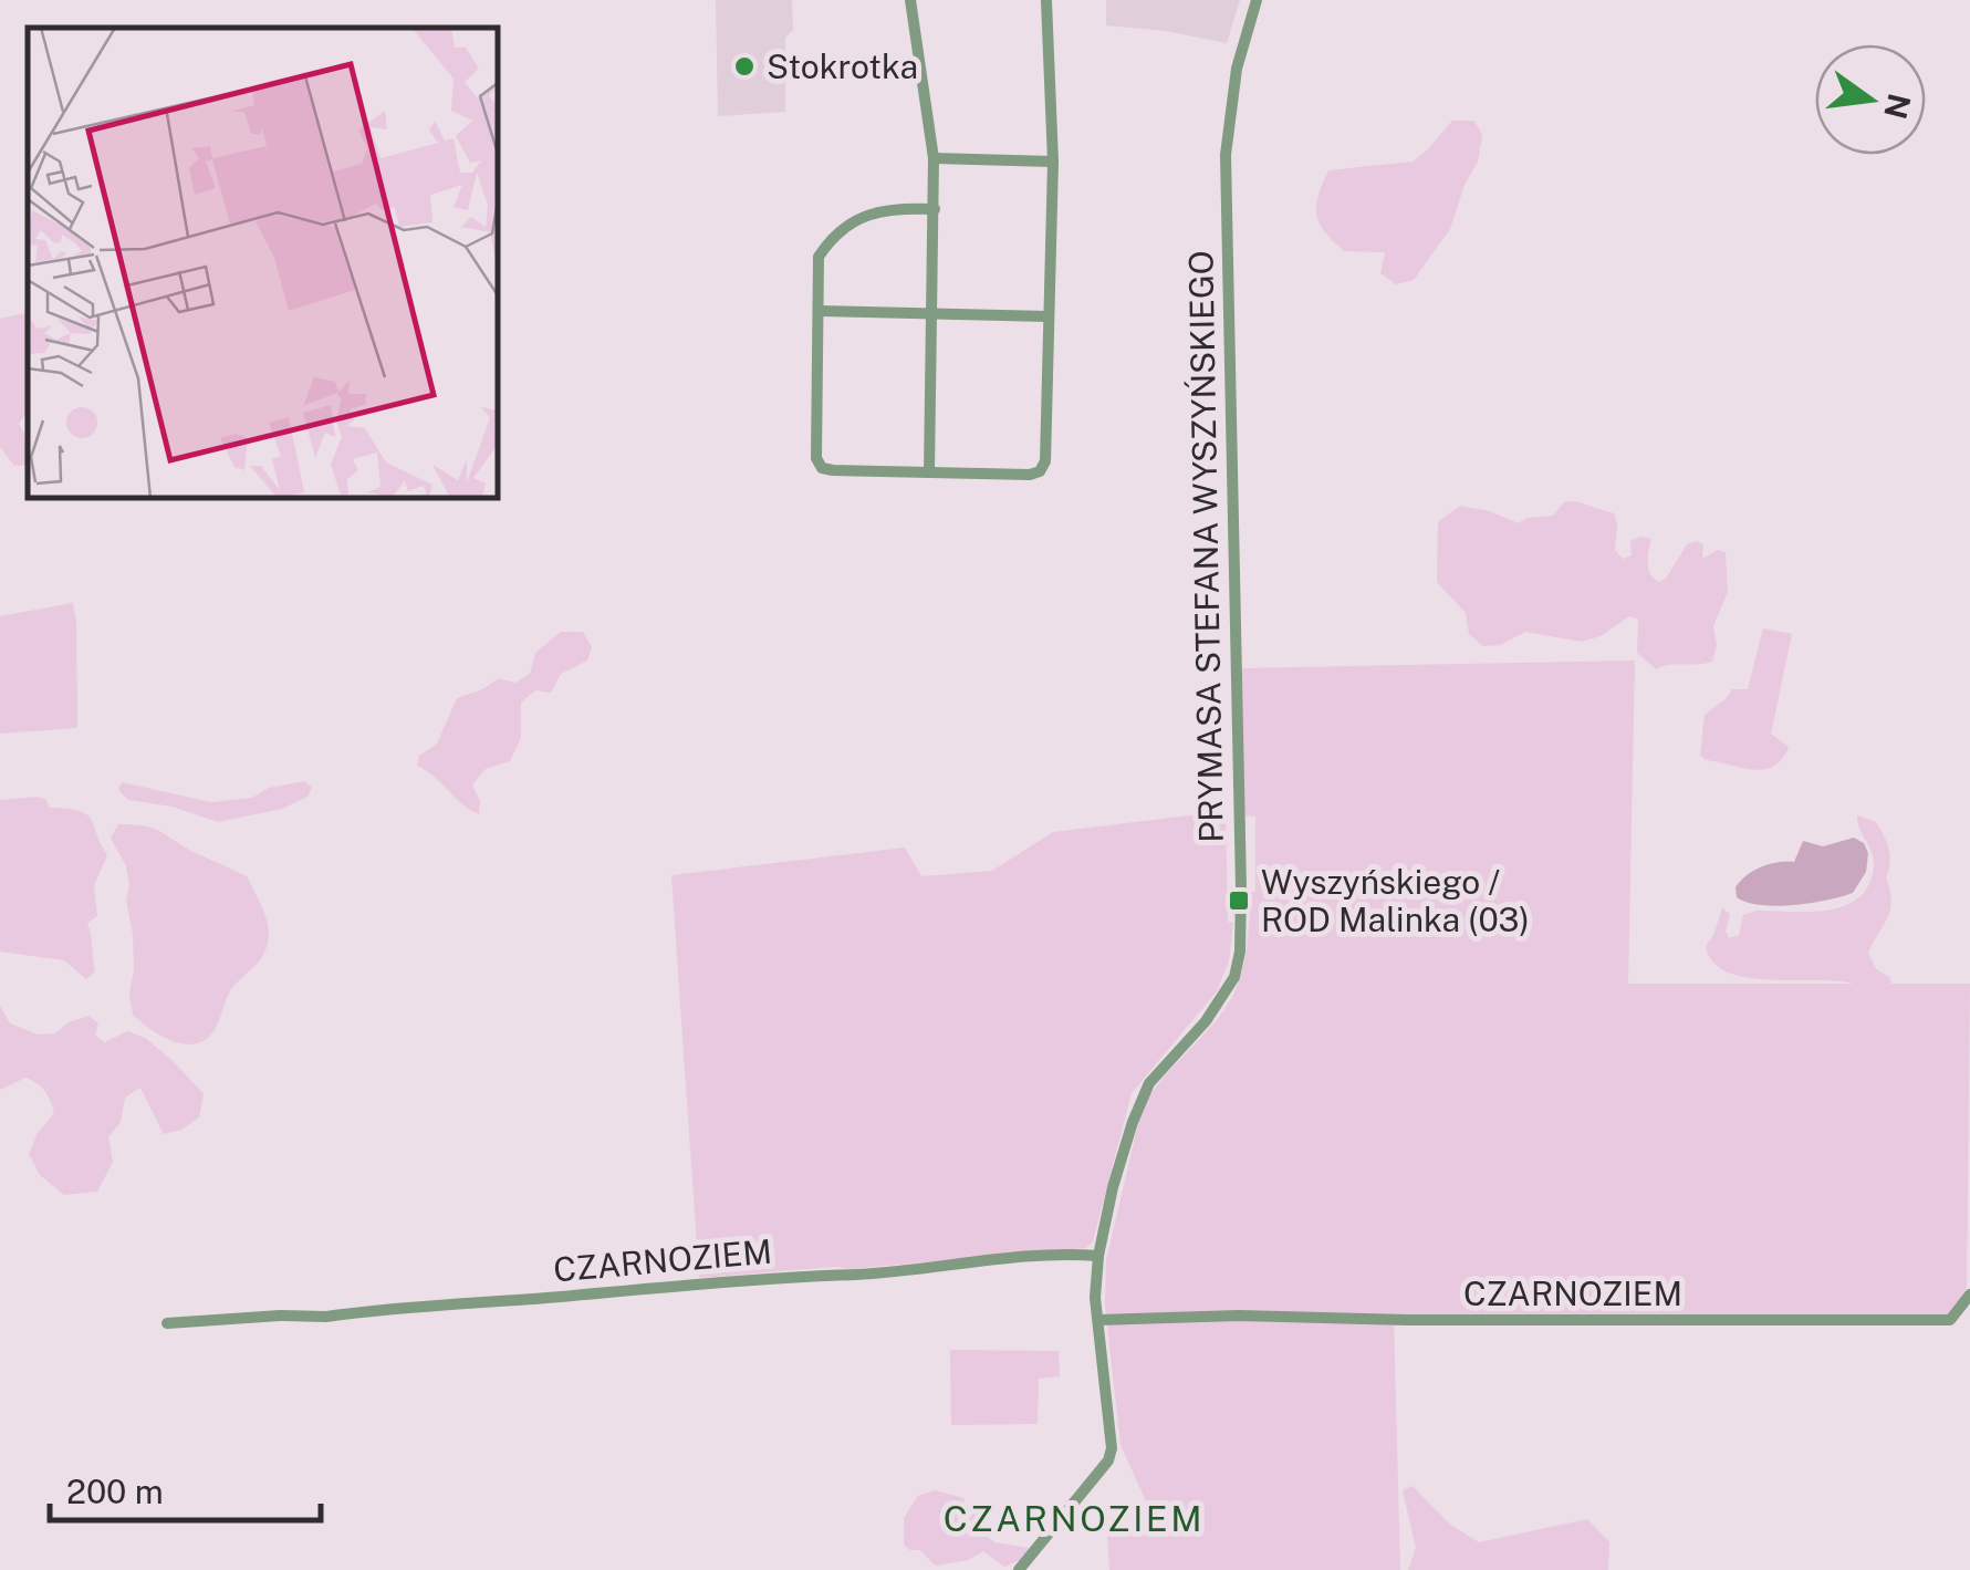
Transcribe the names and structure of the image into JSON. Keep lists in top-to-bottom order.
{
  "streets": {
    "street": ["PRYMASA STEFANA WYSZYŃSKIEGO", "CZARNOZIEM"]
  },
  "crossings": [
    ["PRYMASA STEFANA WYSZYŃSKIEGO", "CZARNOZIEM"]
  ],
  "districts": ["CZARNOZIEM"],
  "places": {
    "other": ["Stokrotka"],
    "transit": ["Wyszyńskiego / ROD Malinka (03)"]
  },
  "scale_bar": "200 m",
  "north": "right"
}
